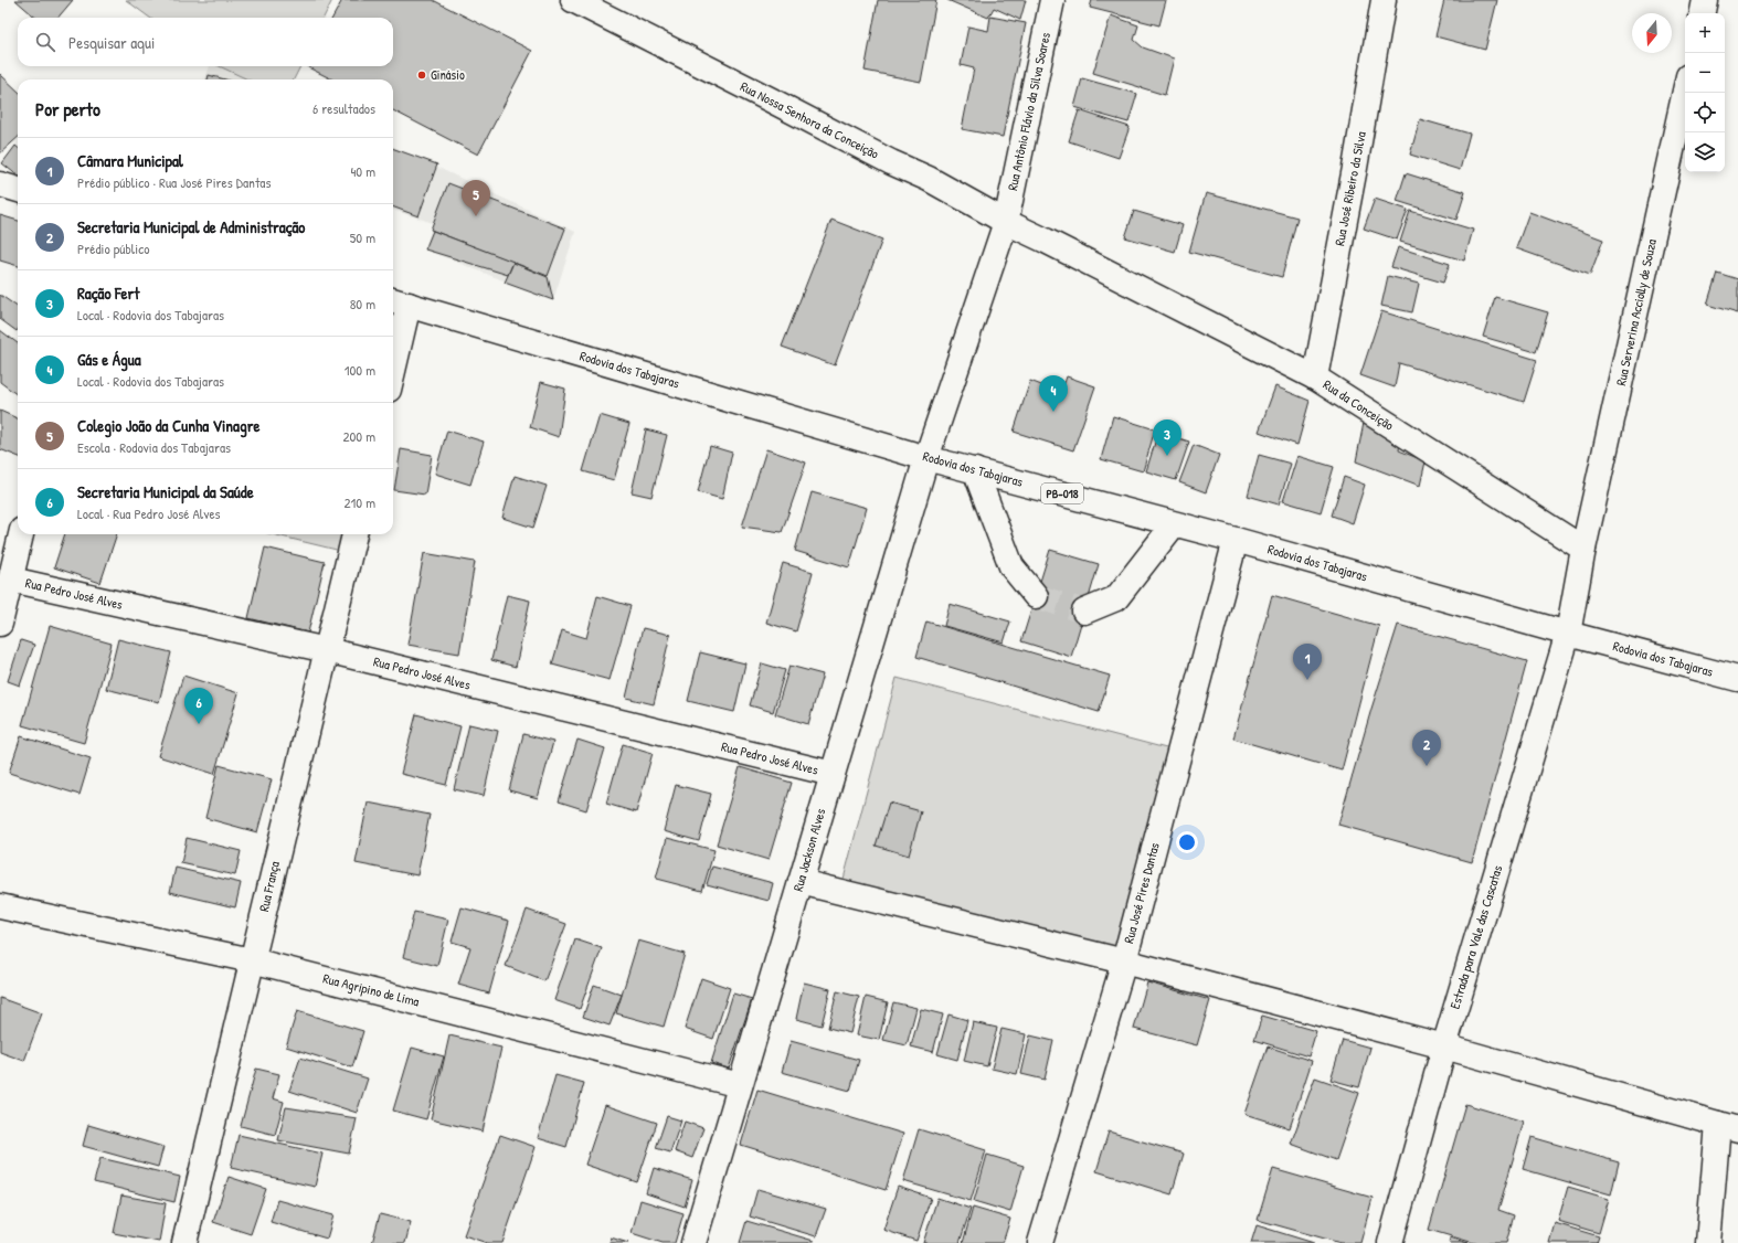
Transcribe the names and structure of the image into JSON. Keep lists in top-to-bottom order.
{
  "streets": {
    "street": [
      "Rua Antônio Flávio da Silva Soares",
      "Rua Nossa Senhora da Conceição",
      "Rua José Ribeiro da Silva",
      "Rua Serverina Acciolly de Souza",
      "Rodovia dos Tabajaras",
      "Rua da Conceição",
      "PB-018",
      "Rua Pedro José Alves",
      "Rua Jackson Alves",
      "Rua França",
      "Rua José Pires Dantas",
      "Estrada para Vale das Cascatas",
      "Rua Agripino de Lima"
    ]
  },
  "crossings": [
    ["Rua Antônio Flávio da Silva Soares", "Rua Nossa Senhora da Conceição"],
    ["Rua Antônio Flávio da Silva Soares", "Rodovia dos Tabajaras"],
    ["Rua Antônio Flávio da Silva Soares", "Rua Jackson Alves"],
    ["Rua Nossa Senhora da Conceição", "Rua da Conceição"],
    ["Rua José Ribeiro da Silva", "Rua da Conceição"],
    ["Rua Serverina Acciolly de Souza", "Rua da Conceição"],
    ["Rodovia dos Tabajaras", "Rua Jackson Alves"],
    ["Rodovia dos Tabajaras", "Rua José Pires Dantas"],
    ["Rodovia dos Tabajaras", "Estrada para Vale das Cascatas"],
    ["Rua Pedro José Alves", "Rua Jackson Alves"],
    ["Rua Pedro José Alves", "Rua França"],
    ["Rua Jackson Alves", "Rua Agripino de Lima"],
    ["Rua França", "Rua Agripino de Lima"]
  ],
  "places": ["Ginásio"],
  "north": "bottom",
  "page": {
    "map_buttons": ["+", "−"],
    "search": "Pesquisar aqui",
    "heading": ["Por perto", "6 resultados"],
    "list": [
      {
        "mark": "1",
        "name": "Câmara Municipal",
        "note": "Prédio público · Rua José Pires Dantas",
        "value": "40 m"
      },
      {
        "mark": "2",
        "name": "Secretaria Municipal de Administração",
        "note": "Prédio público",
        "value": "50 m"
      },
      {
        "mark": "3",
        "name": "Ração Fert",
        "note": "Local · Rodovia dos Tabajaras",
        "value": "80 m"
      },
      {
        "mark": "4",
        "name": "Gás e Água",
        "note": "Local · Rodovia dos Tabajaras",
        "value": "100 m"
      },
      {
        "mark": "5",
        "name": "Colegio João da Cunha Vinagre",
        "note": "Escola · Rodovia dos Tabajaras",
        "value": "200 m"
      },
      {
        "mark": "6",
        "name": "Secretaria Municipal da Saúde",
        "note": "Local · Rua Pedro José Alves",
        "value": "210 m"
      }
    ],
    "pins": [
      "5",
      "4",
      "3",
      "1",
      "6",
      "2"
    ]
  }
}
